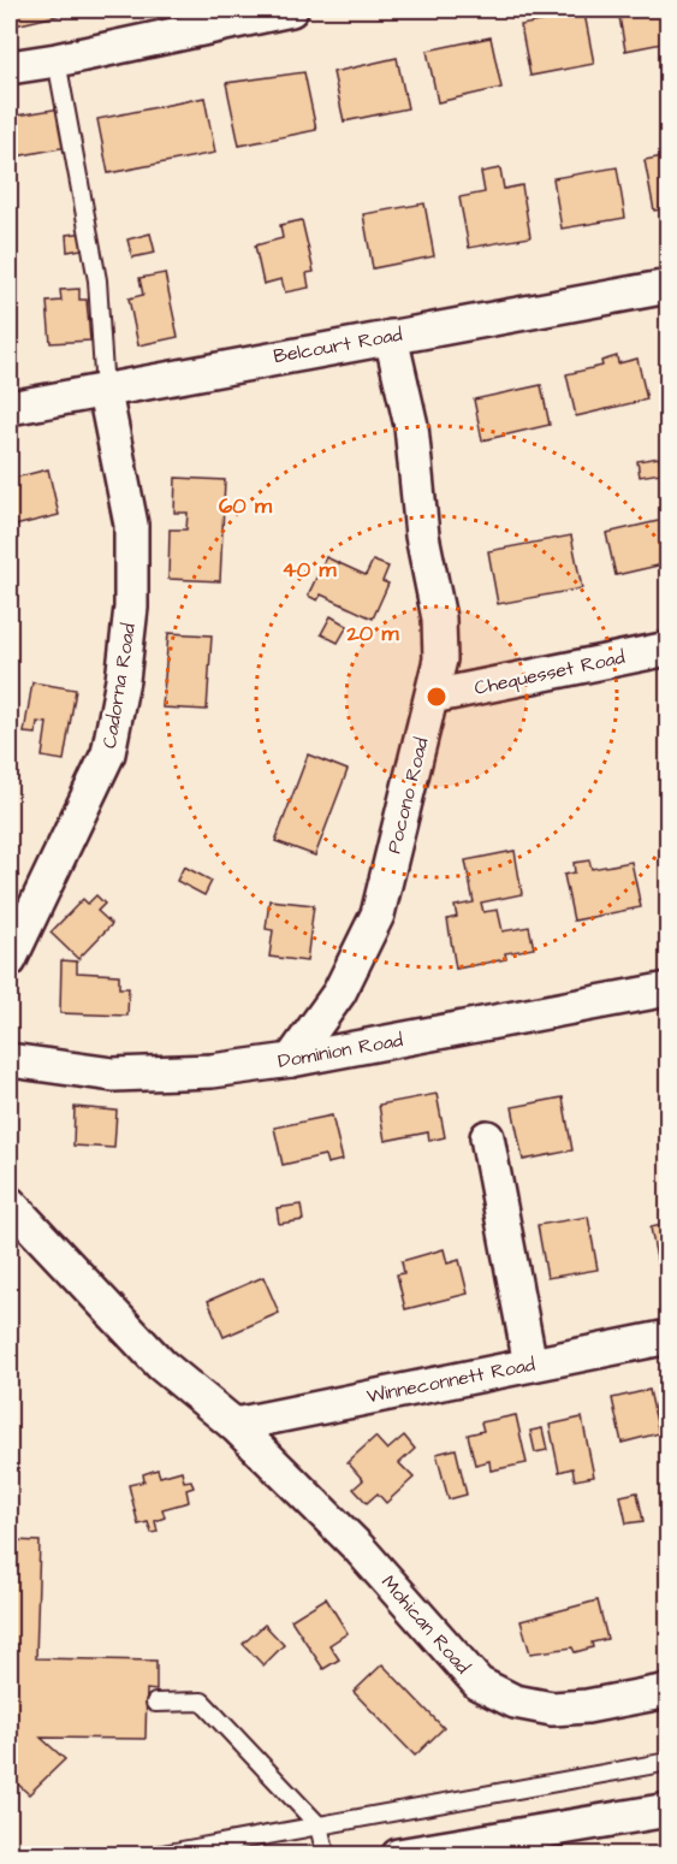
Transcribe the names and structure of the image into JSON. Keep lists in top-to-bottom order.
{
  "streets": {
    "street": [
      "Belcourt Road",
      "Chequesset Road",
      "Cadorna Road",
      "Pocono Road",
      "Dominion Road",
      "Winneconnett Road",
      "Mohican Road"
    ]
  },
  "crossings": [
    ["Belcourt Road", "Cadorna Road"],
    ["Belcourt Road", "Pocono Road"],
    ["Chequesset Road", "Pocono Road"],
    ["Pocono Road", "Dominion Road"],
    ["Winneconnett Road", "Mohican Road"]
  ],
  "rings": ["60 m", "40 m", "20 m"]
}
